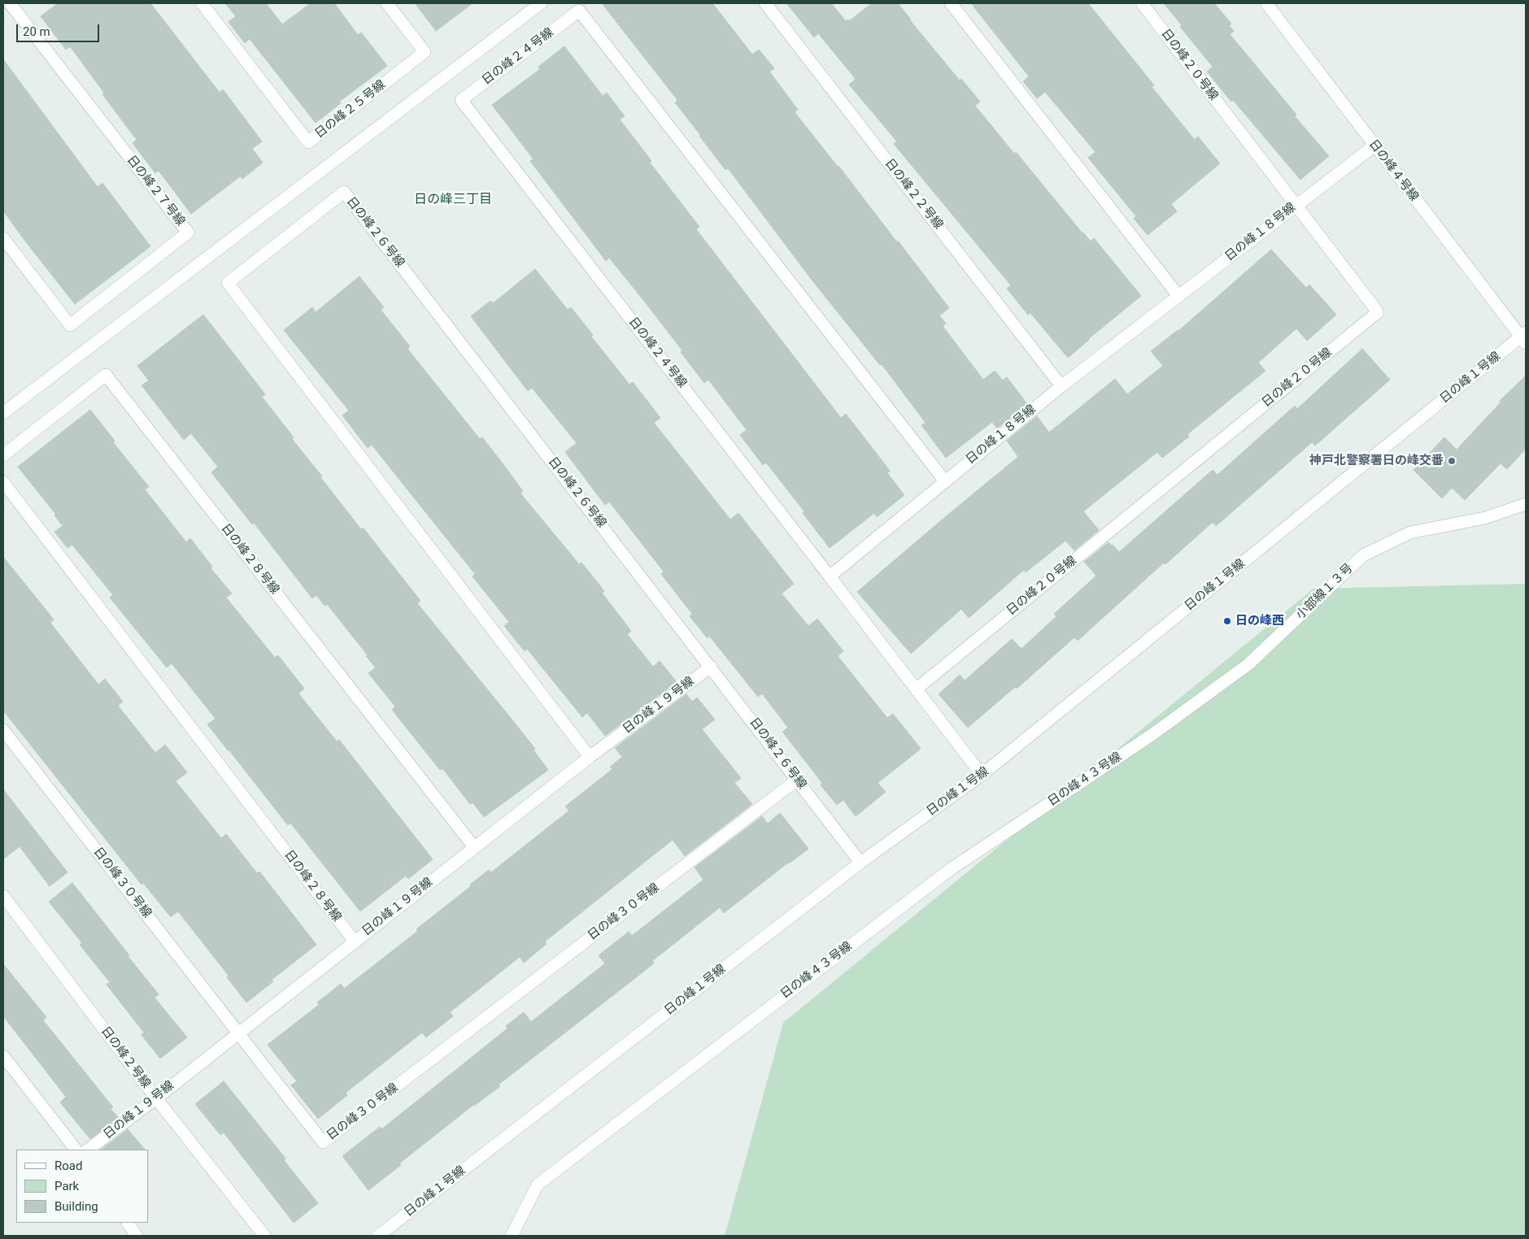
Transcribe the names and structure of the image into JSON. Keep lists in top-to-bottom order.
{
  "streets": {
    "street": [
      "日の峰２４号線",
      "日の峰２０号線",
      "日の峰２５号線",
      "日の峰４号線",
      "日の峰２７号線",
      "日の峰２２号線",
      "日の峰２６号線",
      "日の峰１８号線",
      "日の峰１号線",
      "日の峰２８号線",
      "小部線１３号",
      "日の峰１９号線",
      "日の峰４３号線",
      "日の峰３０号線",
      "日の峰２号線"
    ]
  },
  "crossings": [
    ["日の峰２４号線", "日の峰１８号線"],
    ["日の峰２０号線", "日の峰１８号線"],
    ["日の峰４号線", "日の峰１８号線"],
    ["日の峰４号線", "日の峰１号線"],
    ["日の峰２２号線", "日の峰１８号線"],
    ["日の峰２６号線", "日の峰１号線"],
    ["日の峰２６号線", "日の峰１９号線"],
    ["日の峰２６号線", "日の峰３０号線"],
    ["日の峰２８号線", "日の峰１９号線"],
    ["小部線１３号", "日の峰４３号線"],
    ["日の峰１９号線", "日の峰３０号線"],
    ["日の峰１９号線", "日の峰２号線"]
  ],
  "districts": ["日の峰三丁目"],
  "places": ["神戸北警察署日の峰交番", "日の峰西"],
  "legend": ["Road", "Park", "Building"],
  "scale_bar": "20 m"
}
